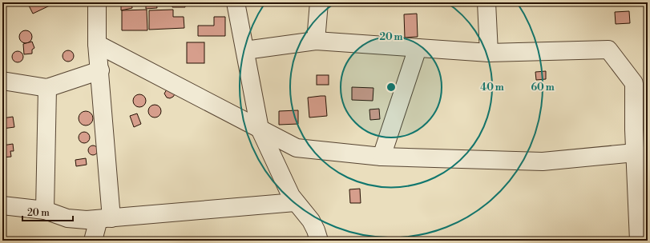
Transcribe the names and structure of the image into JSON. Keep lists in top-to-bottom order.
{
  "scale_bar": "20 m",
  "rings": ["20 m", "40 m", "60 m"]
}
